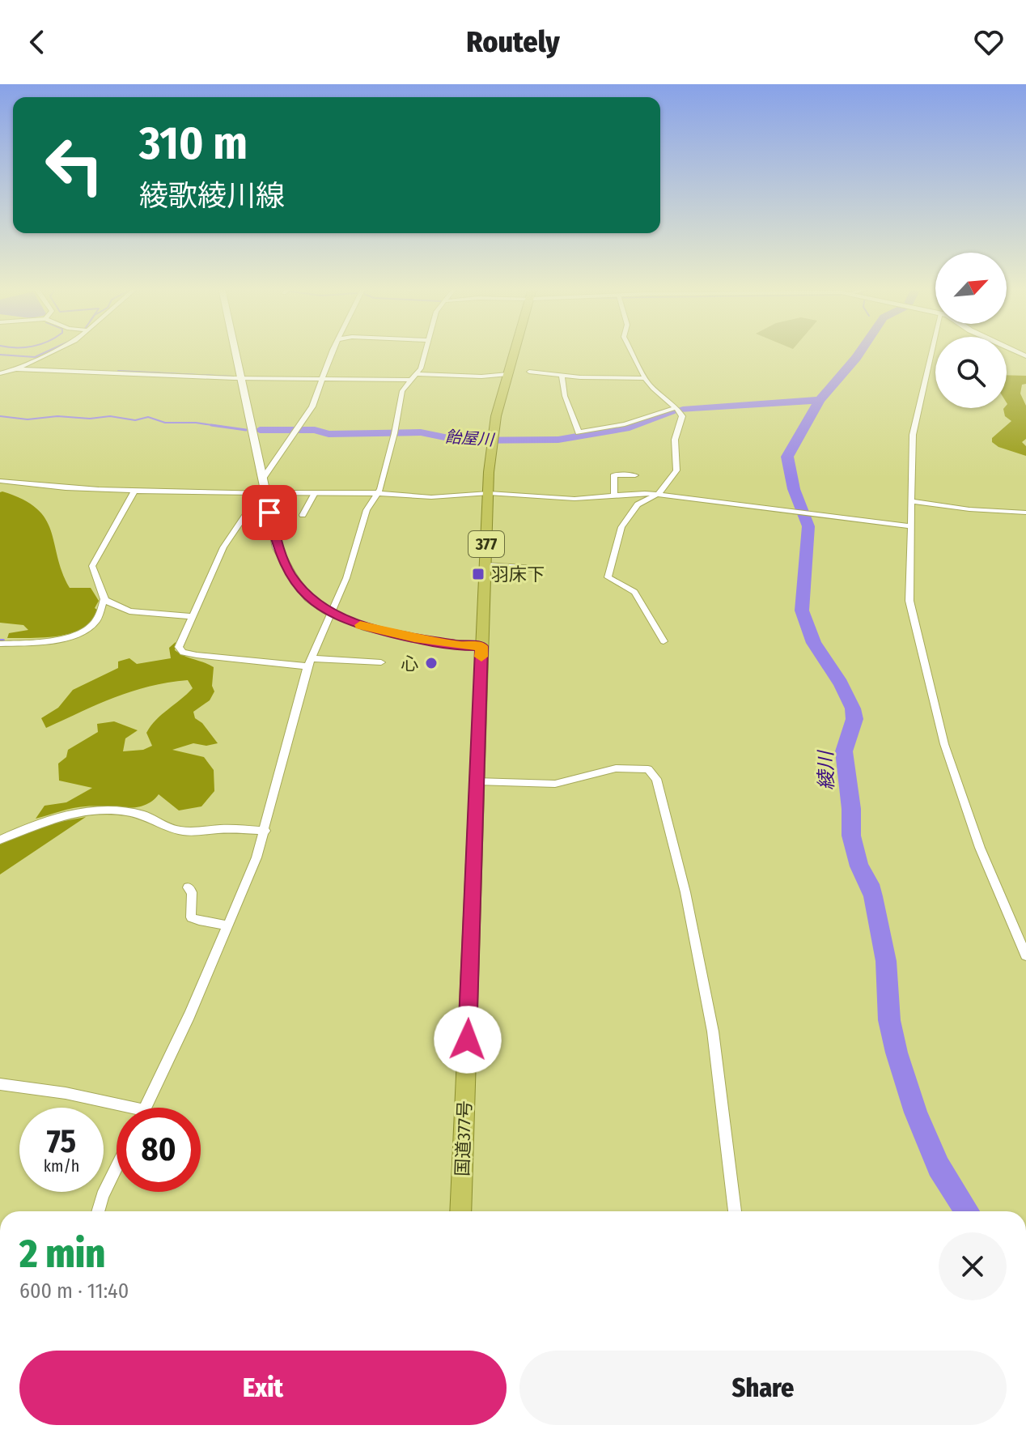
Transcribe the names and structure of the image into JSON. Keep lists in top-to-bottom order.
{
  "streets": {
    "highway": ["377", "国道377号"]
  },
  "water": ["飴屋川", "綾川"],
  "places": {
    "transit": ["羽床下"],
    "other": ["心"]
  },
  "north": "top right",
  "page": {
    "header": "Routely",
    "turn": ["310 m", "綾歌綾川線"],
    "speed": "75 km/h",
    "limit": "80",
    "heading": ["2 min", "600 m · 11:40"],
    "buttons": ["Exit", "Share"]
  }
}
